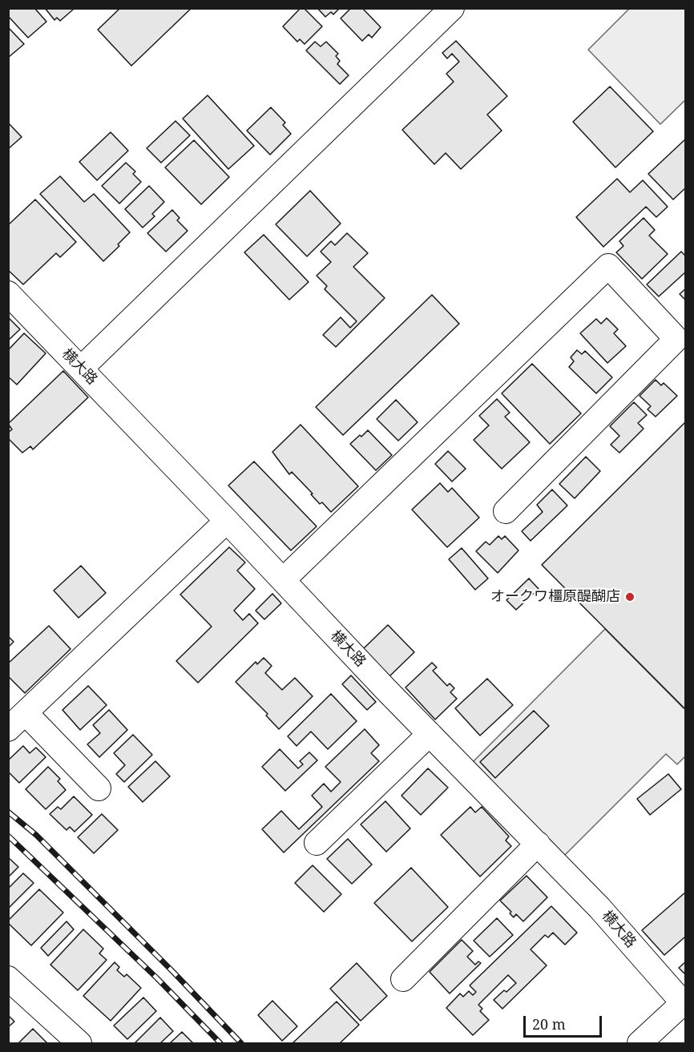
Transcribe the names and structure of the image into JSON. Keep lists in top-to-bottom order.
{
  "streets": {
    "street": ["横大路"]
  },
  "places": ["オークワ橿原醍醐店"],
  "scale_bar": "20 m"
}
